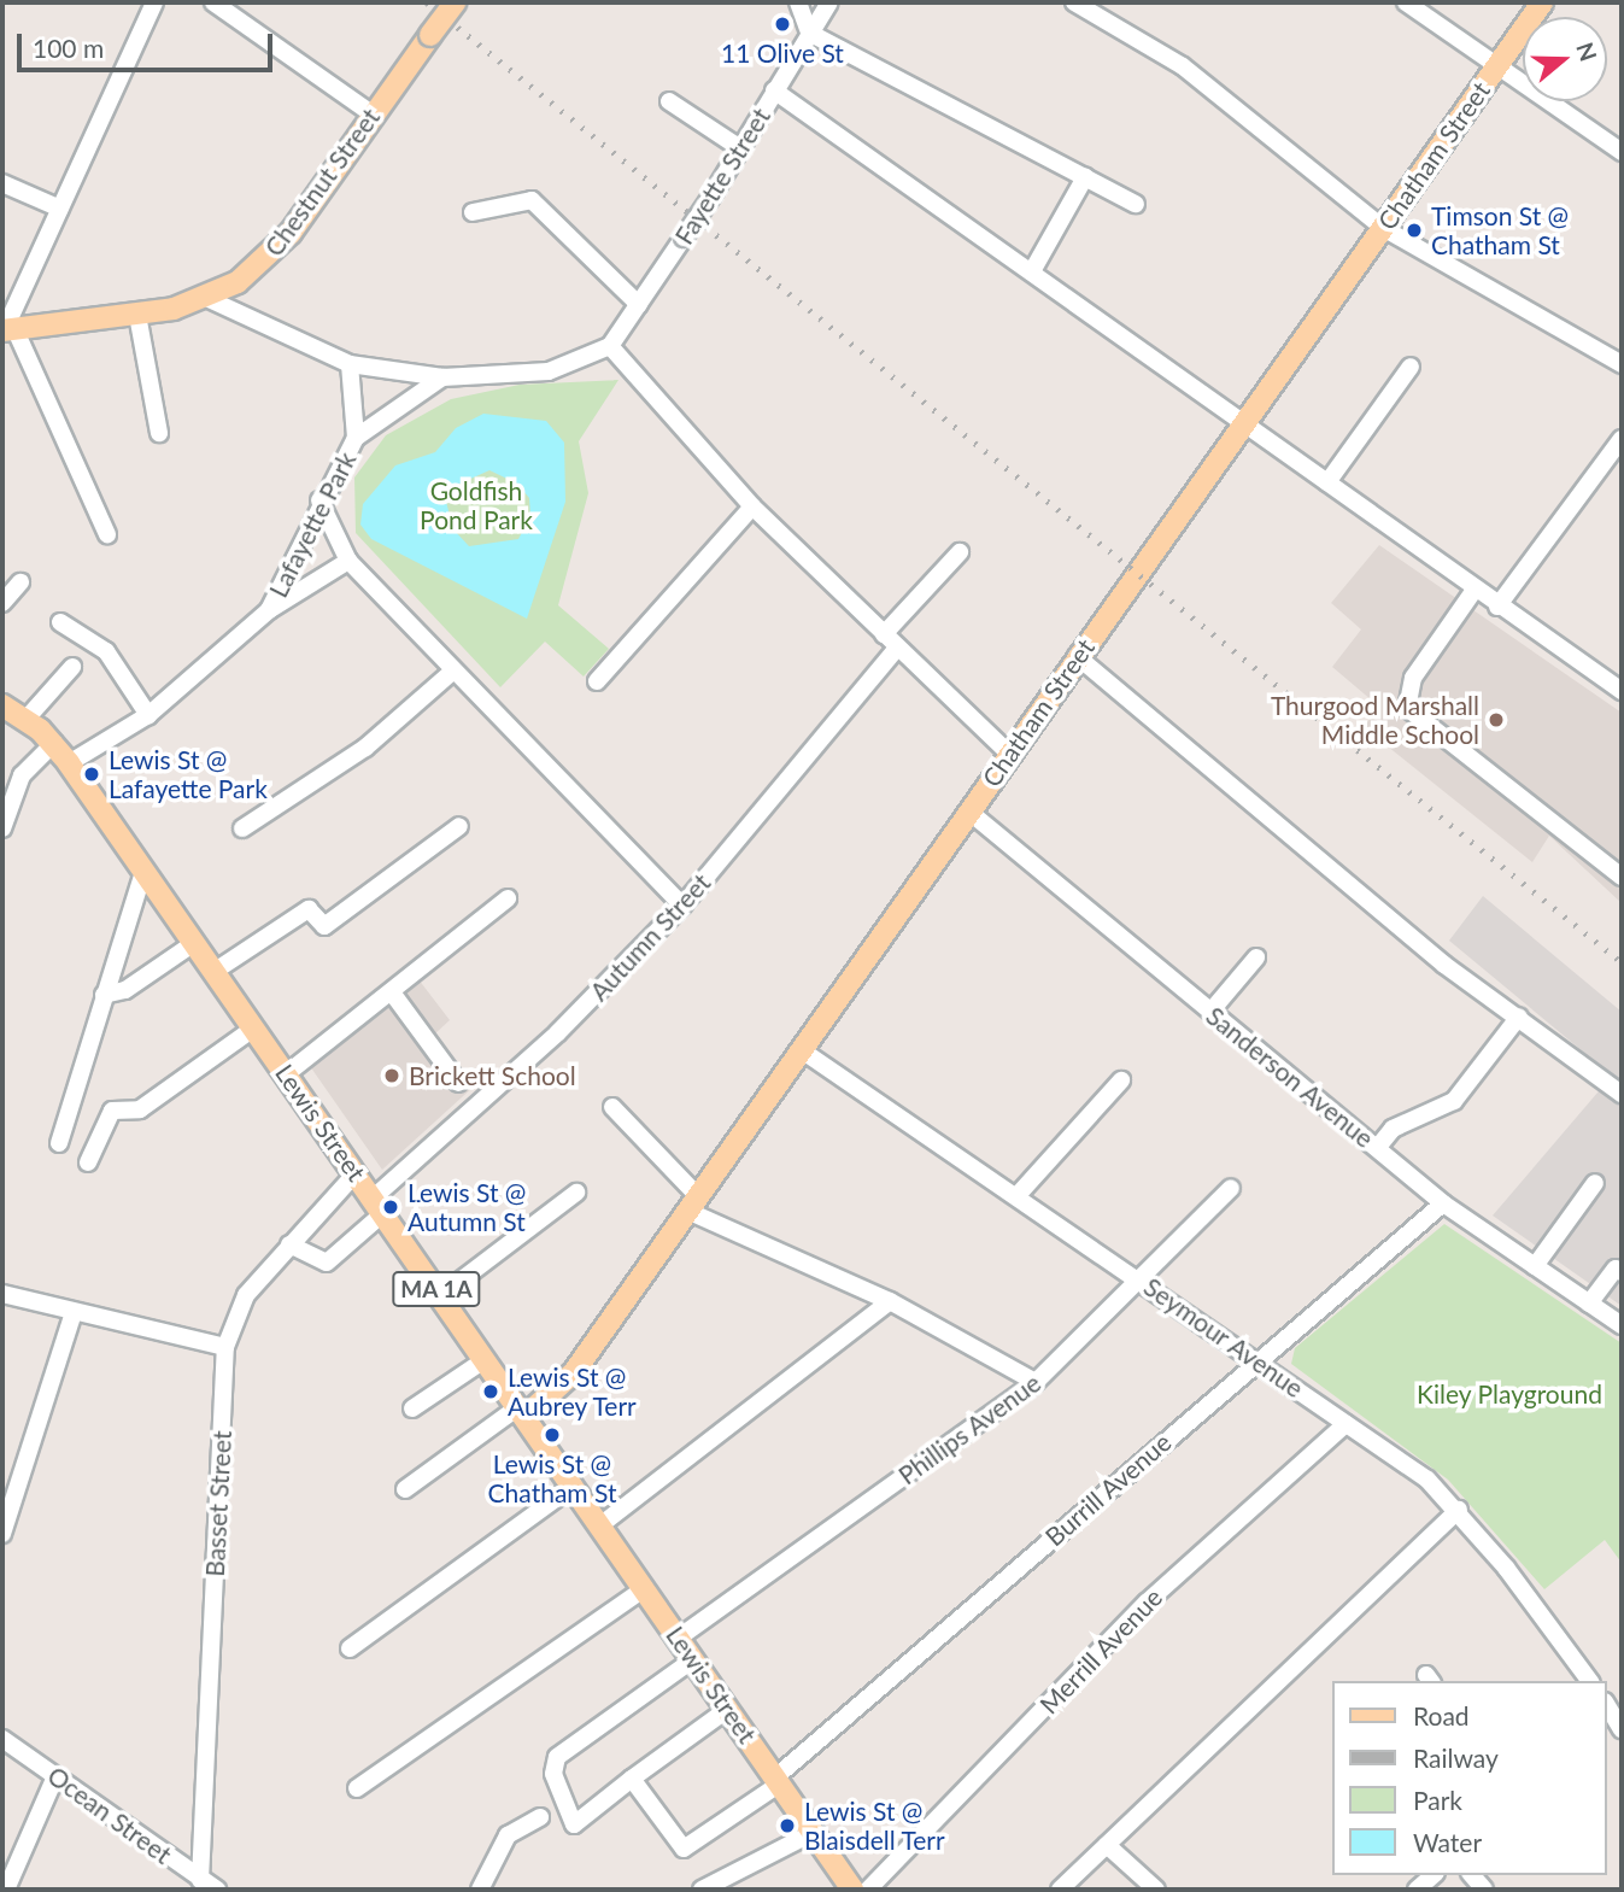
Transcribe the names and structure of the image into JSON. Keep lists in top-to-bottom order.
{
  "streets": {
    "main road": [
      "Chatham Street",
      "Chestnut Street",
      "Lewis Street",
      "MA 1A"
    ],
    "street": [
      "Fayette Street",
      "Lafayette Park",
      "Autumn Street",
      "Sanderson Avenue",
      "Seymour Avenue",
      "Phillips Avenue",
      "Burrill Avenue",
      "Basset Street",
      "Merrill Avenue",
      "Ocean Street"
    ]
  },
  "crossings": [
    ["Chatham Street", "Sanderson Avenue"],
    ["Chatham Street", "Lewis Street"],
    ["Chatham Street", "Seymour Avenue"],
    ["Lafayette Park", "Lewis Street"],
    ["Autumn Street", "Lewis Street"],
    ["Autumn Street", "Basset Street"],
    ["Sanderson Avenue", "Burrill Avenue"],
    ["Lewis Street", "Phillips Avenue"],
    ["Lewis Street", "Burrill Avenue"],
    ["Lewis Street", "Basset Street"],
    ["Seymour Avenue", "Phillips Avenue"],
    ["Seymour Avenue", "Burrill Avenue"],
    ["Seymour Avenue", "Merrill Avenue"],
    ["Basset Street", "Ocean Street"]
  ],
  "parks": ["Goldfish Pond Park", "Kiley Playground"],
  "places": [
    "11 Olive St",
    "Timson St @ Chatham St",
    "Thurgood Marshall Middle School",
    "Lewis St @ Lafayette Park",
    "Brickett School",
    "Lewis St @ Autumn St",
    "Lewis St @ Aubrey Terr",
    "Lewis St @ Chatham St",
    "Lewis St @ Blaisdell Terr"
  ],
  "legend": [
    "Road",
    "Railway",
    "Park",
    "Water"
  ],
  "scale_bar": "100 m",
  "north": "right"
}
